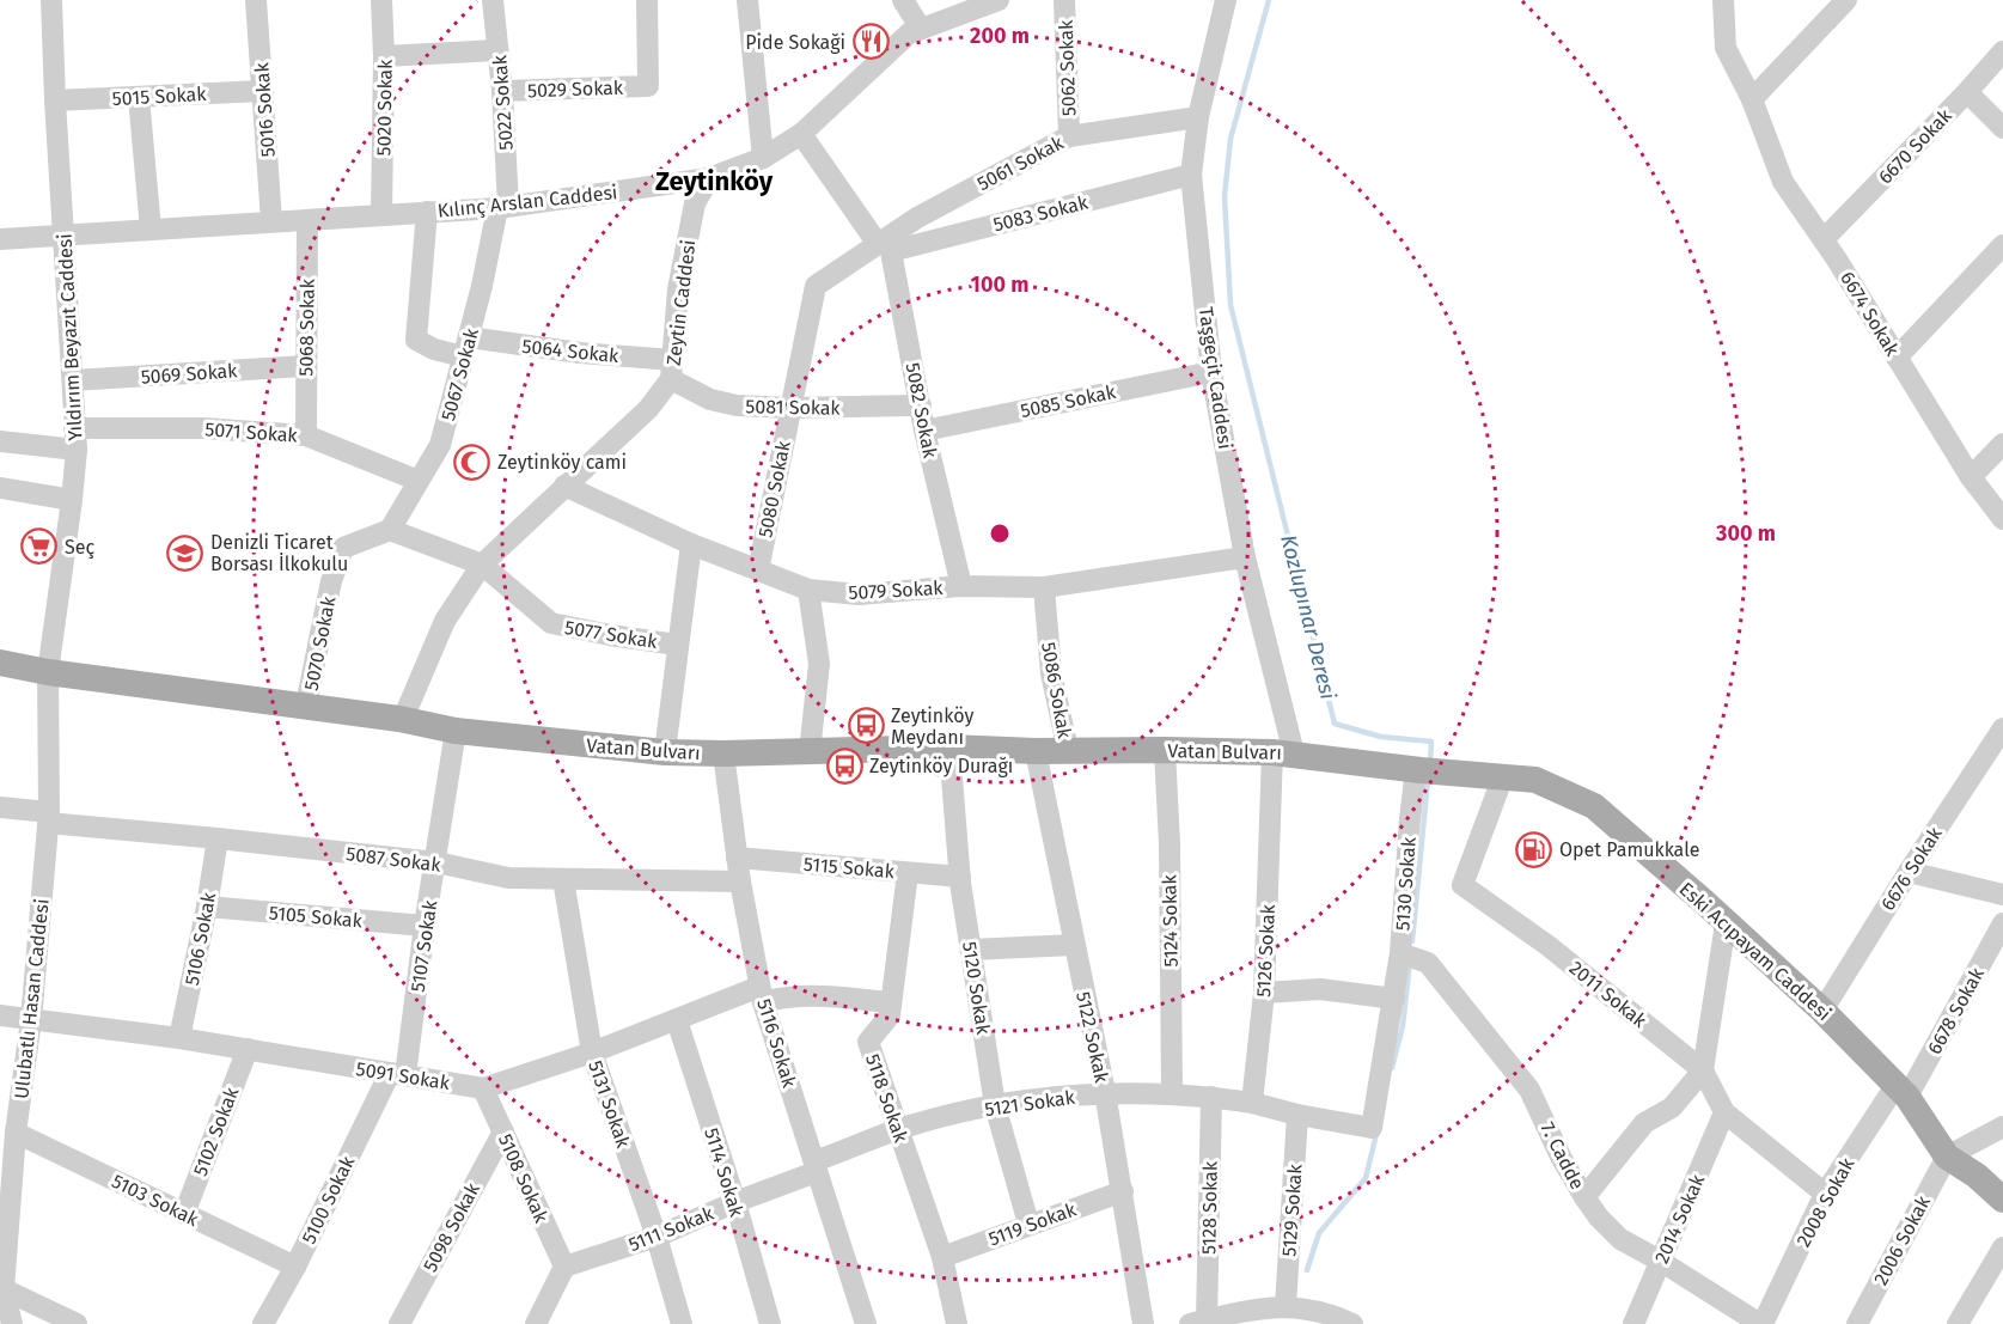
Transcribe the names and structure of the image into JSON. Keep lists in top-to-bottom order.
{
  "streets": {
    "main road": ["Vatan Bulvarı", "Eski Acıpayam Caddesi"],
    "street": [
      "5062 Sokak",
      "5029 Sokak",
      "5015 Sokak",
      "5022 Sokak",
      "5020 Sokak",
      "5016 Sokak",
      "6670 Sokak",
      "5061 Sokak",
      "Kılınç Arslan Caddesi",
      "5083 Sokak",
      "Zeytin Caddesi",
      "6674 Sokak",
      "5068 Sokak",
      "Yıldırım Beyazıt Caddesi",
      "5064 Sokak",
      "5069 Sokak",
      "5067 Sokak",
      "Taşgeçit Caddesi",
      "5085 Sokak",
      "5081 Sokak",
      "5082 Sokak",
      "5071 Sokak",
      "5080 Sokak",
      "5079 Sokak",
      "5077 Sokak",
      "5070 Sokak",
      "5086 Sokak",
      "5087 Sokak",
      "5115 Sokak",
      "6676 Sokak",
      "5130 Sokak",
      "5105 Sokak",
      "5124 Sokak",
      "5106 Sokak",
      "5107 Sokak",
      "5126 Sokak",
      "5120 Sokak",
      "2011 Sokak",
      "Ulubatlı Hasan Caddesi",
      "6678 Sokak",
      "5122 Sokak",
      "5116 Sokak",
      "5091 Sokak",
      "5118 Sokak",
      "5121 Sokak",
      "5131 Sokak",
      "5102 Sokak",
      "7. Cadde",
      "5114 Sokak",
      "5108 Sokak",
      "5103 Sokak",
      "5100 Sokak",
      "2008 Sokak",
      "5128 Sokak",
      "5129 Sokak",
      "2014 Sokak",
      "5119 Sokak",
      "5098 Sokak",
      "5111 Sokak",
      "2006 Sokak"
    ]
  },
  "crossings": [
    ["5062 Sokak", "5061 Sokak"],
    ["5029 Sokak", "5022 Sokak"],
    ["5015 Sokak", "5016 Sokak"],
    ["5015 Sokak", "Yıldırım Beyazıt Caddesi"],
    ["5022 Sokak", "Kılınç Arslan Caddesi"],
    ["5022 Sokak", "5067 Sokak"],
    ["5020 Sokak", "Kılınç Arslan Caddesi"],
    ["5016 Sokak", "Kılınç Arslan Caddesi"],
    ["6670 Sokak", "6674 Sokak"],
    ["5061 Sokak", "5083 Sokak"],
    ["5061 Sokak", "Taşgeçit Caddesi"],
    ["5061 Sokak", "5081 Sokak"],
    ["5061 Sokak", "5082 Sokak"],
    ["5061 Sokak", "5080 Sokak"],
    ["Kılınç Arslan Caddesi", "Zeytin Caddesi"],
    ["Kılınç Arslan Caddesi", "5068 Sokak"],
    ["Kılınç Arslan Caddesi", "Yıldırım Beyazıt Caddesi"],
    ["Kılınç Arslan Caddesi", "5064 Sokak"],
    ["Kılınç Arslan Caddesi", "5067 Sokak"],
    ["5083 Sokak", "Taşgeçit Caddesi"],
    ["5083 Sokak", "5082 Sokak"],
    ["Zeytin Caddesi", "5064 Sokak"],
    ["Zeytin Caddesi", "5081 Sokak"],
    ["Zeytin Caddesi", "5079 Sokak"],
    ["Zeytin Caddesi", "5077 Sokak"],
    ["Zeytin Caddesi", "Vatan Bulvarı"],
    ["5068 Sokak", "5069 Sokak"],
    ["5068 Sokak", "5071 Sokak"],
    ["Yıldırım Beyazıt Caddesi", "5069 Sokak"],
    ["Yıldırım Beyazıt Caddesi", "5071 Sokak"],
    ["Yıldırım Beyazıt Caddesi", "Vatan Bulvarı"],
    ["Yıldırım Beyazıt Caddesi", "Ulubatlı Hasan Caddesi"],
    ["5064 Sokak", "5067 Sokak"],
    ["5064 Sokak", "5081 Sokak"],
    ["5067 Sokak", "5071 Sokak"],
    ["5067 Sokak", "5077 Sokak"],
    ["5067 Sokak", "5070 Sokak"],
    ["Taşgeçit Caddesi", "5085 Sokak"],
    ["Taşgeçit Caddesi", "5079 Sokak"],
    ["Taşgeçit Caddesi", "Vatan Bulvarı"],
    ["Taşgeçit Caddesi", "5126 Sokak"],
    ["Taşgeçit Caddesi", "Eski Acıpayam Caddesi"],
    ["5085 Sokak", "5082 Sokak"],
    ["5081 Sokak", "5082 Sokak"],
    ["5081 Sokak", "5080 Sokak"],
    ["5082 Sokak", "5079 Sokak"],
    ["5080 Sokak", "5079 Sokak"],
    ["5079 Sokak", "5086 Sokak"],
    ["5077 Sokak", "5070 Sokak"],
    ["5070 Sokak", "Vatan Bulvarı"],
    ["5086 Sokak", "Vatan Bulvarı"],
    ["Vatan Bulvarı", "5124 Sokak"],
    ["Vatan Bulvarı", "5107 Sokak"],
    ["Vatan Bulvarı", "5126 Sokak"],
    ["Vatan Bulvarı", "Eski Acıpayam Caddesi"],
    ["Vatan Bulvarı", "5120 Sokak"],
    ["Vatan Bulvarı", "Ulubatlı Hasan Caddesi"],
    ["Vatan Bulvarı", "5122 Sokak"],
    ["Vatan Bulvarı", "5116 Sokak"],
    ["5087 Sokak", "5106 Sokak"],
    ["5087 Sokak", "5107 Sokak"],
    ["5087 Sokak", "Ulubatlı Hasan Caddesi"],
    ["5087 Sokak", "5116 Sokak"],
    ["5087 Sokak", "5131 Sokak"],
    ["5115 Sokak", "5120 Sokak"],
    ["5115 Sokak", "5116 Sokak"],
    ["5115 Sokak", "5118 Sokak"],
    ["6676 Sokak", "Eski Acıpayam Caddesi"],
    ["5130 Sokak", "Eski Acıpayam Caddesi"],
    ["5130 Sokak", "7. Cadde"],
    ["5130 Sokak", "5129 Sokak"],
    ["5105 Sokak", "5106 Sokak"],
    ["5105 Sokak", "5107 Sokak"],
    ["5124 Sokak", "5121 Sokak"],
    ["5106 Sokak", "5091 Sokak"],
    ["5107 Sokak", "5091 Sokak"],
    ["5107 Sokak", "5100 Sokak"],
    ["5126 Sokak", "Eski Acıpayam Caddesi"],
    ["5126 Sokak", "5121 Sokak"],
    ["Eski Acıpayam Caddesi", "2011 Sokak"],
    ["Eski Acıpayam Caddesi", "6678 Sokak"],
    ["Eski Acıpayam Caddesi", "2008 Sokak"],
    ["Eski Acıpayam Caddesi", "2006 Sokak"],
    ["5120 Sokak", "5121 Sokak"],
    ["5120 Sokak", "5119 Sokak"],
    ["2011 Sokak", "2008 Sokak"],
    ["2011 Sokak", "2014 Sokak"],
    ["Ulubatlı Hasan Caddesi", "5091 Sokak"],
    ["Ulubatlı Hasan Caddesi", "5103 Sokak"],
    ["6678 Sokak", "2008 Sokak"],
    ["5122 Sokak", "5121 Sokak"],
    ["5122 Sokak", "5119 Sokak"],
    ["5116 Sokak", "5091 Sokak"],
    ["5116 Sokak", "5121 Sokak"],
    ["5116 Sokak", "5111 Sokak"],
    ["5091 Sokak", "5118 Sokak"],
    ["5091 Sokak", "5131 Sokak"],
    ["5091 Sokak", "5102 Sokak"],
    ["5091 Sokak", "5114 Sokak"],
    ["5091 Sokak", "5108 Sokak"],
    ["5091 Sokak", "5100 Sokak"],
    ["5118 Sokak", "5121 Sokak"],
    ["5118 Sokak", "5119 Sokak"],
    ["5121 Sokak", "5128 Sokak"],
    ["5121 Sokak", "5111 Sokak"],
    ["5131 Sokak", "5111 Sokak"],
    ["5102 Sokak", "5103 Sokak"],
    ["7. Cadde", "2008 Sokak"],
    ["7. Cadde", "2014 Sokak"],
    ["5114 Sokak", "5111 Sokak"],
    ["5108 Sokak", "5098 Sokak"],
    ["5108 Sokak", "5111 Sokak"],
    ["5103 Sokak", "5100 Sokak"]
  ],
  "districts": ["Zeytinköy"],
  "water": ["Kozlupınar Deresi"],
  "places": {
    "restaurant": ["Pide Sokaği"],
    "mosque": ["Zeytinköy cami"],
    "supermarket": ["Seç"],
    "school or university": ["Denizli Ticaret Borsası İlkokulu"],
    "bus stop": ["Zeytinköy Meydanı", "Zeytinköy Durağı"],
    "fuel station": ["Opet Pamukkale"]
  },
  "rings": ["200 m", "100 m", "300 m"]
}
